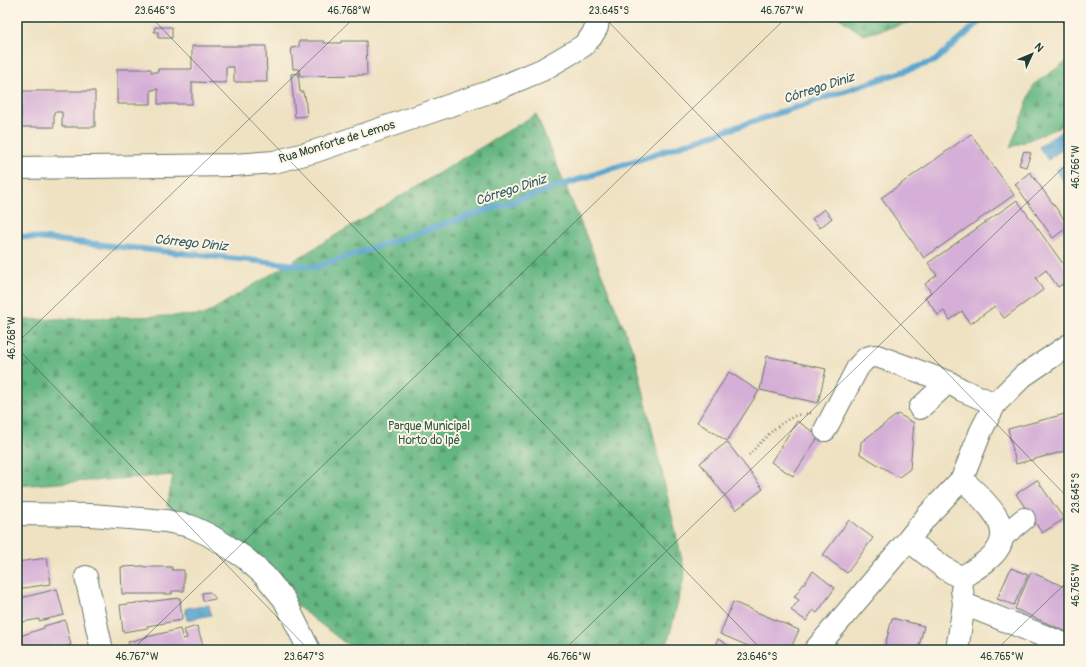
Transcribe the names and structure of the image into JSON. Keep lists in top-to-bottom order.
{
  "streets": {
    "street": ["Rua Monforte de Lemos"]
  },
  "water": ["Córrego Diniz"],
  "parks": ["Parque Municipal Horto do Ipê"],
  "north": "top right",
  "coordinates": [
    "23.646°S",
    "46.768°W",
    "23.645°S",
    "46.767°W",
    "46.766°W",
    "46.765°W",
    "23.647°S"
  ]
}
